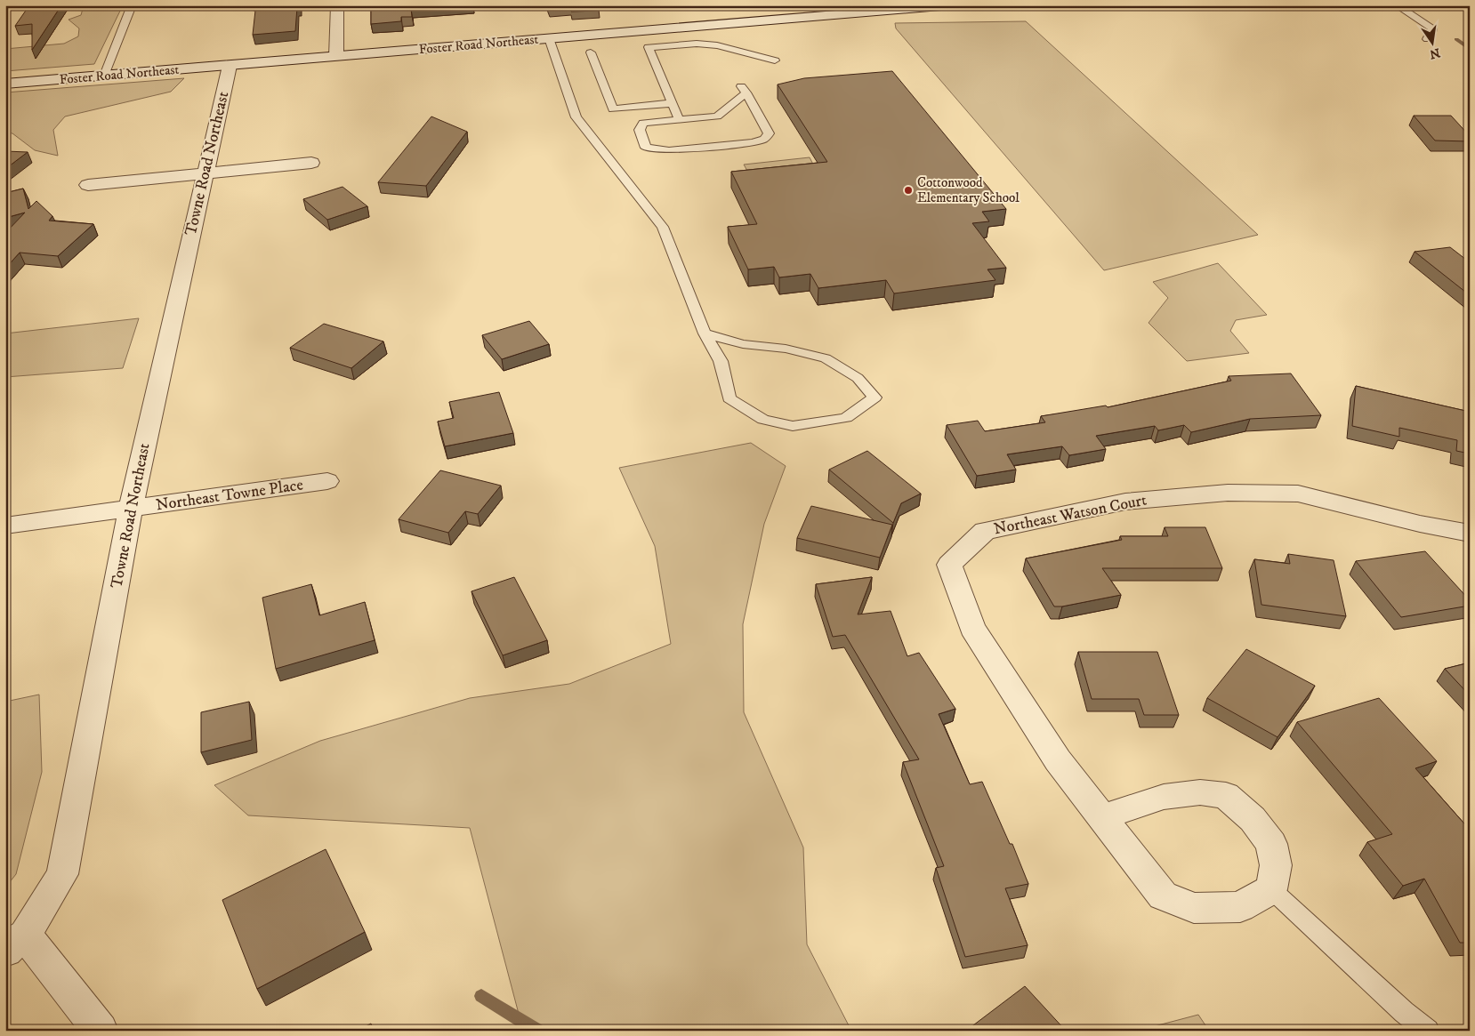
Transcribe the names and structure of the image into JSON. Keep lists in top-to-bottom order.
{
  "streets": {
    "street": [
      "Foster Road Northeast",
      "Towne Road Northeast",
      "Northeast Towne Place",
      "Northeast Watson Court"
    ]
  },
  "crossings": [
    ["Foster Road Northeast", "Towne Road Northeast"],
    ["Towne Road Northeast", "Northeast Towne Place"]
  ],
  "places": ["Cottonwood Elementary School"],
  "north": "bottom"
}
